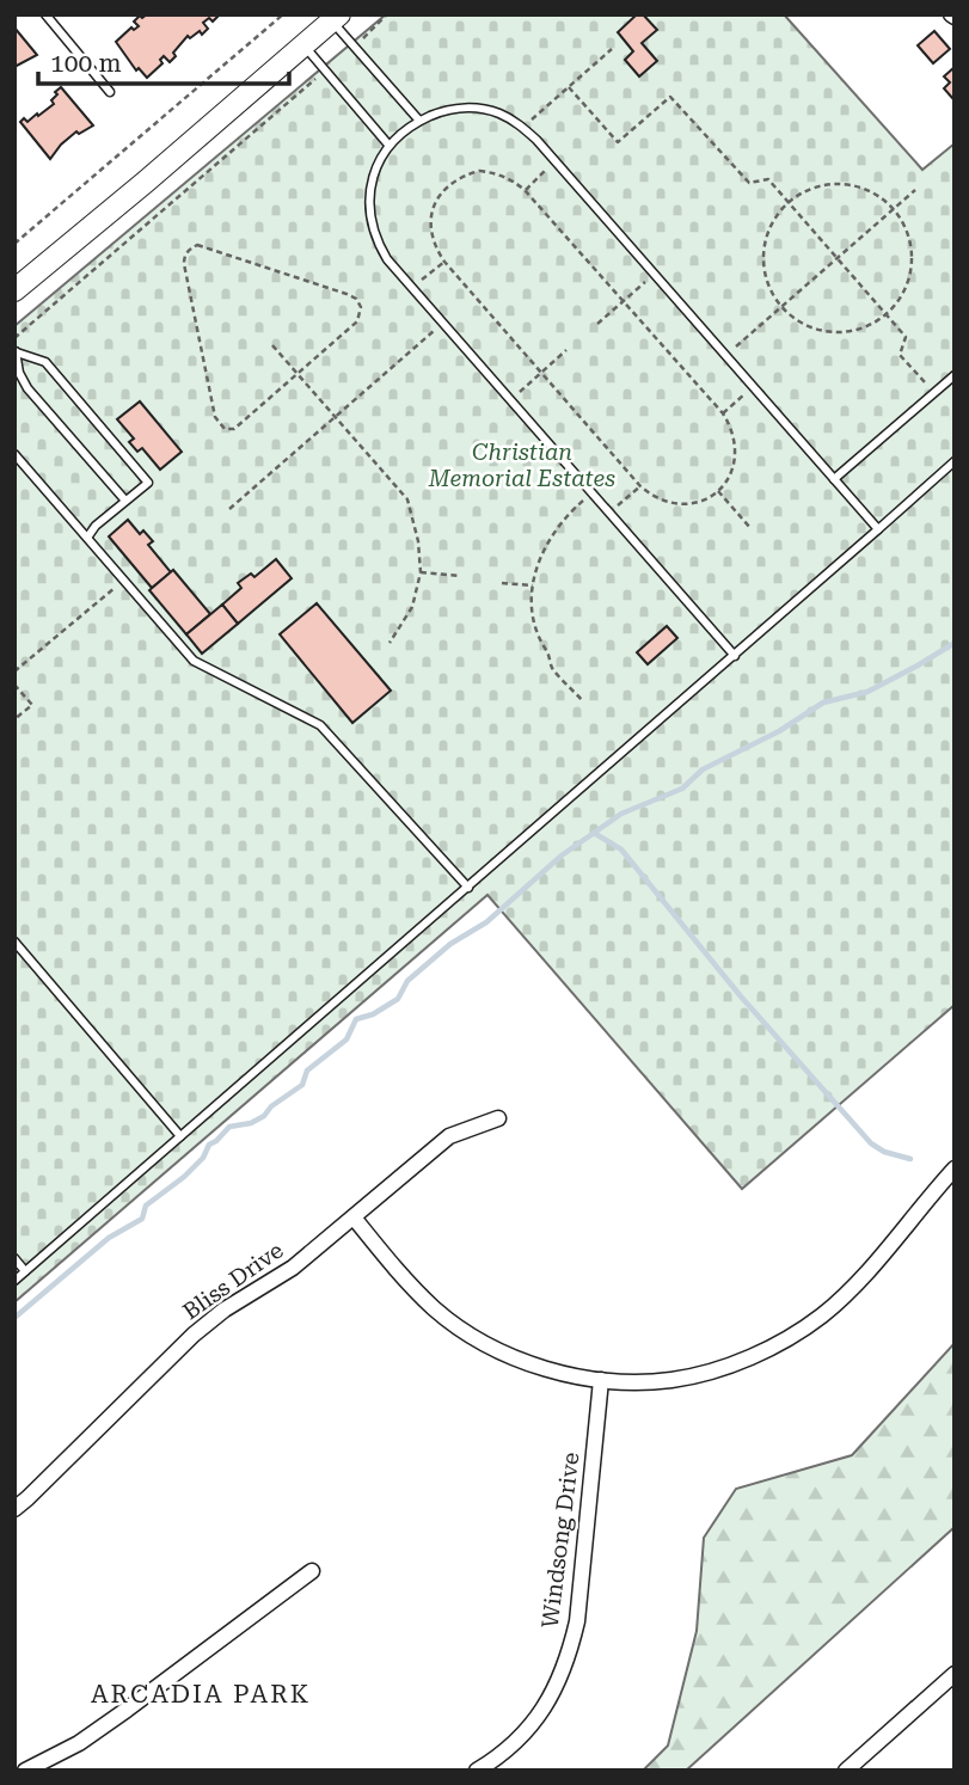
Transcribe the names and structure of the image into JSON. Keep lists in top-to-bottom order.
{
  "streets": {
    "street": ["Bliss Drive", "Windsong Drive"]
  },
  "districts": ["ARCADIA PARK"],
  "parks": ["Christian Memorial Estates"],
  "scale_bar": "100 m"
}
